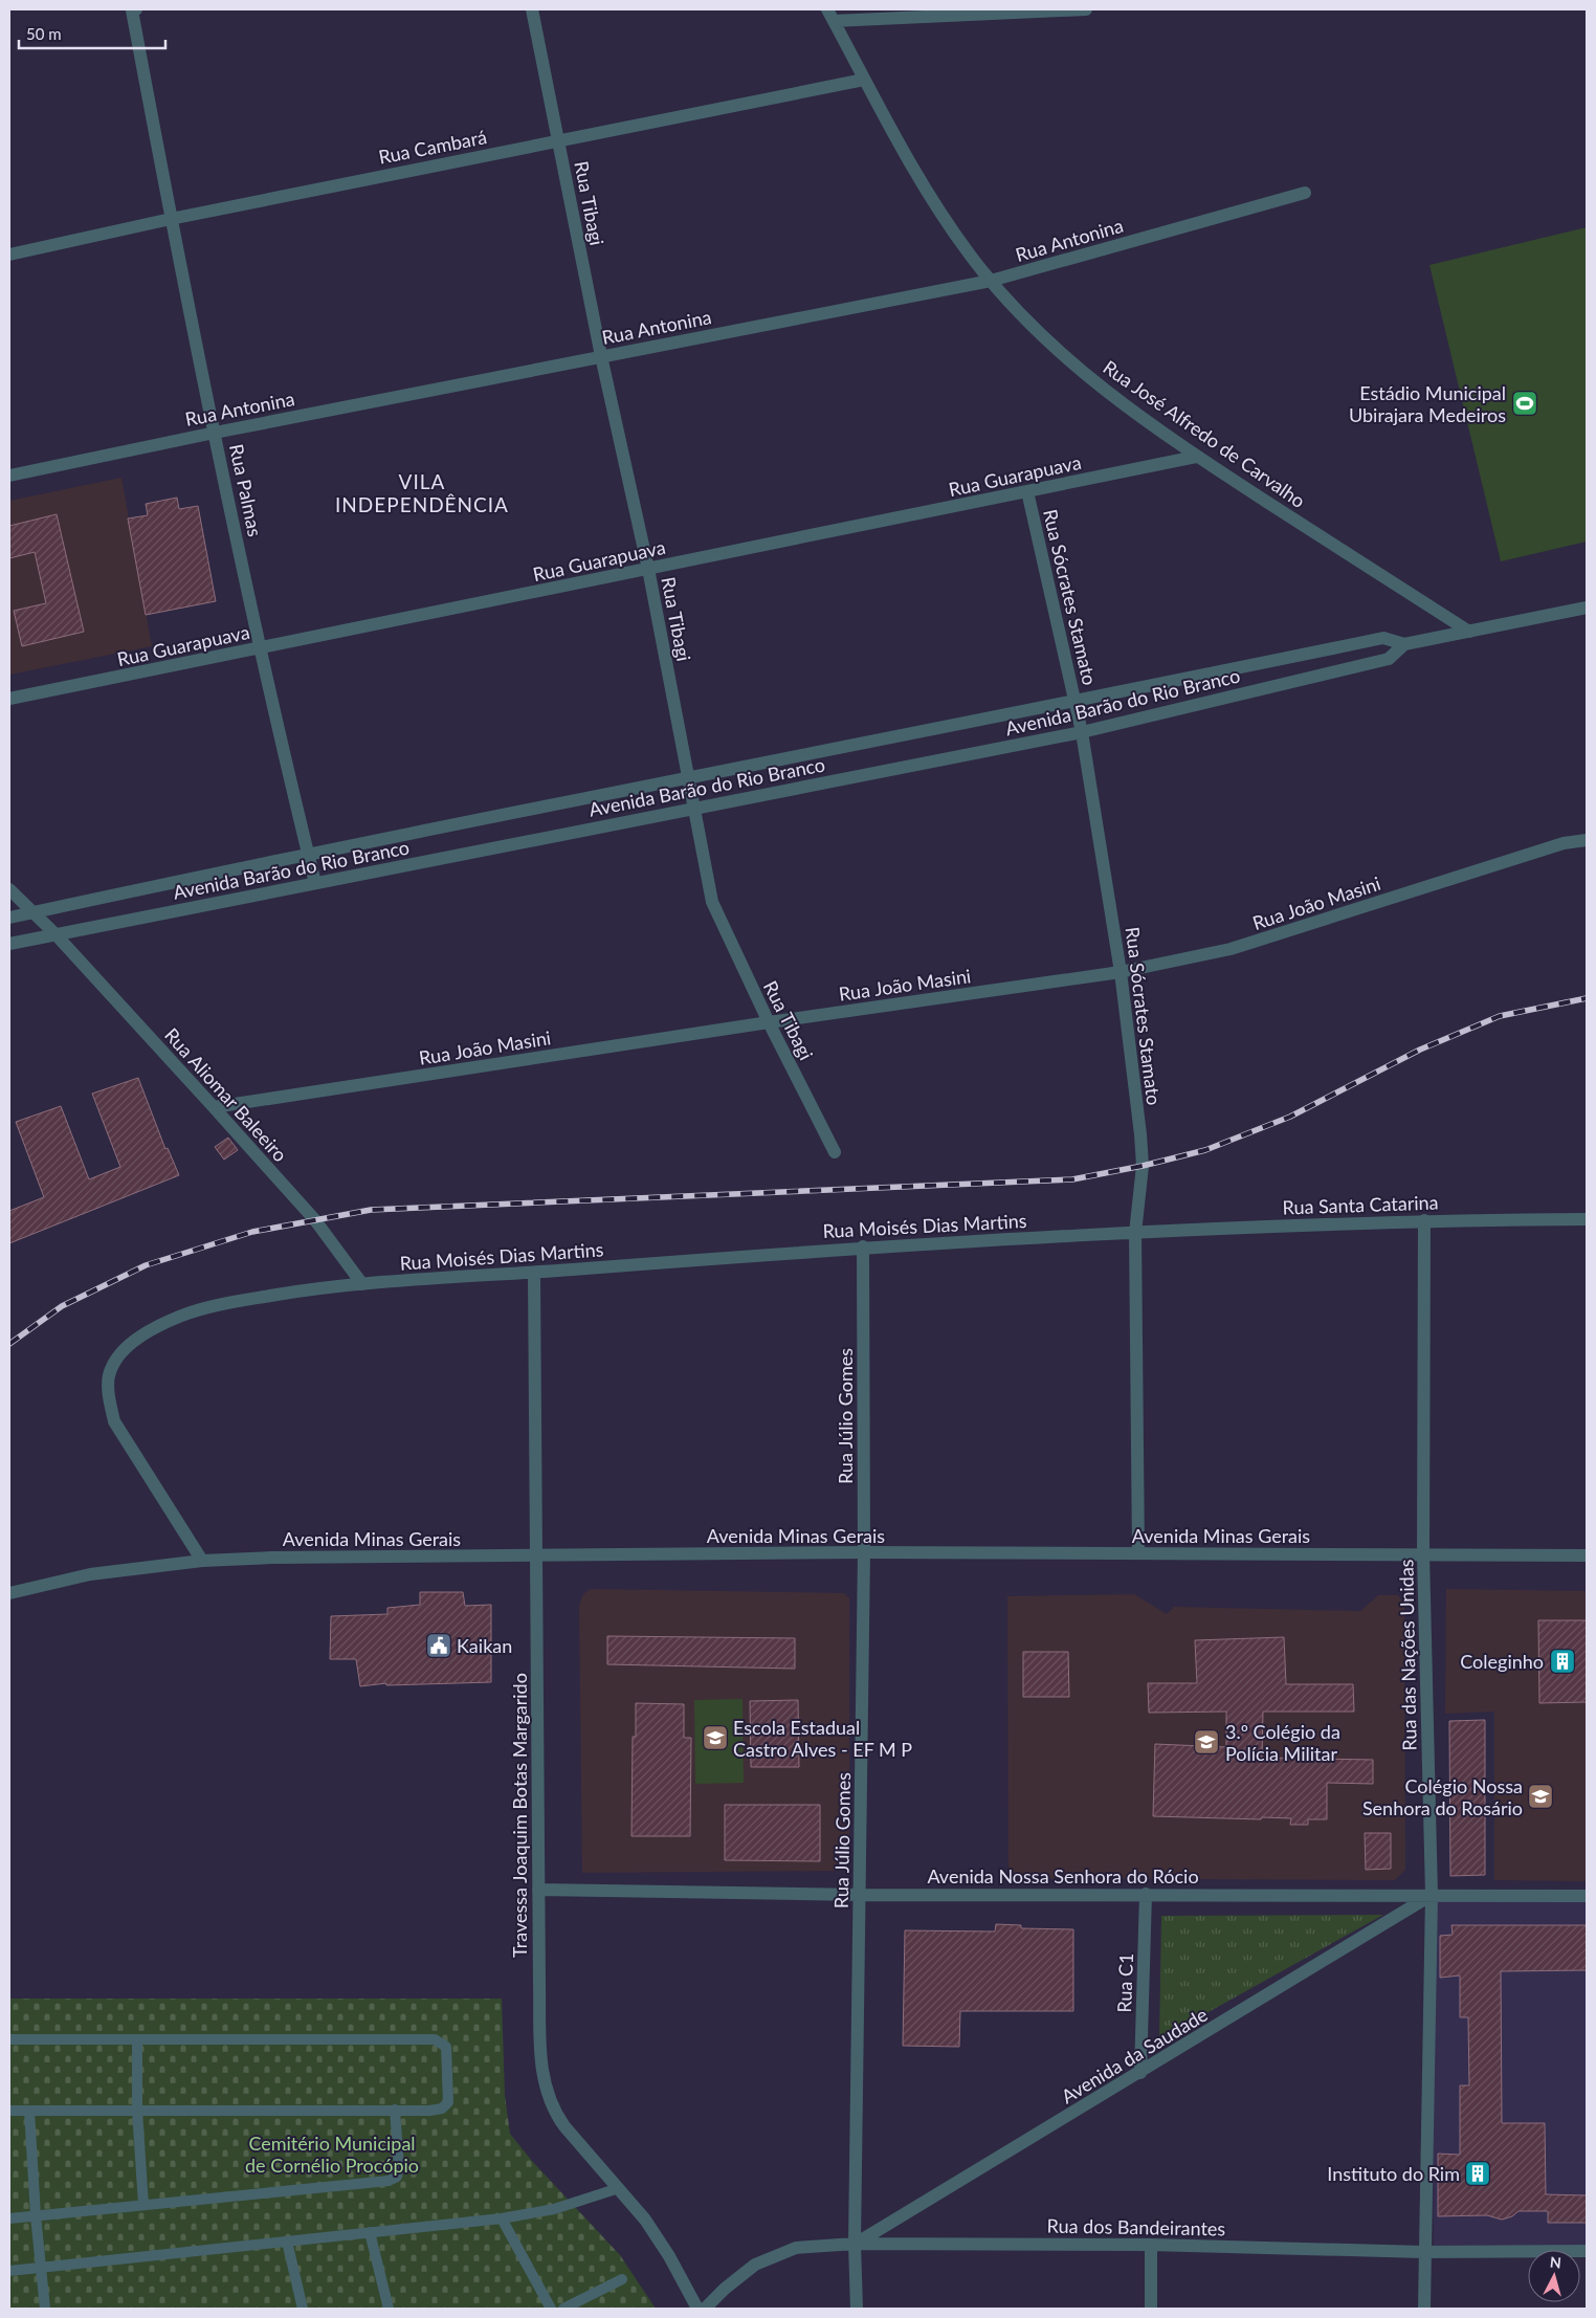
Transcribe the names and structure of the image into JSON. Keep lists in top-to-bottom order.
{
  "streets": {
    "street": [
      "Rua Cambará",
      "Rua Tibagi",
      "Rua Antonina",
      "Rua José Alfredo de Carvalho",
      "Rua Guarapuava",
      "Rua Palmas",
      "Rua Sócrates Stamato",
      "Avenida Barão do Rio Branco",
      "Rua João Masini",
      "Rua Aliomar Baleeiro",
      "Rua Santa Catarina",
      "Rua Moisés Dias Martins",
      "Rua Júlio Gomes",
      "Avenida Minas Gerais",
      "Rua das Nações Unidas",
      "Travessa Joaquim Botas Margarido",
      "Avenida Nossa Senhora do Rócio",
      "Rua C1",
      "Avenida da Saudade",
      "Rua dos Bandeirantes"
    ]
  },
  "crossings": [
    ["Rua Cambará", "Rua Tibagi"],
    ["Rua Cambará", "Rua José Alfredo de Carvalho"],
    ["Rua Cambará", "Rua Palmas"],
    ["Rua Tibagi", "Rua Antonina"],
    ["Rua Tibagi", "Rua Guarapuava"],
    ["Rua Tibagi", "Avenida Barão do Rio Branco"],
    ["Rua Tibagi", "Rua João Masini"],
    ["Rua Antonina", "Rua José Alfredo de Carvalho"],
    ["Rua Antonina", "Rua Palmas"],
    ["Rua José Alfredo de Carvalho", "Rua Guarapuava"],
    ["Rua José Alfredo de Carvalho", "Avenida Barão do Rio Branco"],
    ["Rua Guarapuava", "Rua Palmas"],
    ["Rua Guarapuava", "Rua Sócrates Stamato"],
    ["Rua Palmas", "Avenida Barão do Rio Branco"],
    ["Rua Sócrates Stamato", "Avenida Barão do Rio Branco"],
    ["Rua Sócrates Stamato", "Rua João Masini"],
    ["Rua Sócrates Stamato", "Rua Santa Catarina"],
    ["Rua Sócrates Stamato", "Rua Moisés Dias Martins"],
    ["Rua Sócrates Stamato", "Avenida Minas Gerais"],
    ["Avenida Barão do Rio Branco", "Rua Aliomar Baleeiro"],
    ["Rua João Masini", "Rua Aliomar Baleeiro"],
    ["Rua Aliomar Baleeiro", "Rua Moisés Dias Martins"],
    ["Rua Santa Catarina", "Rua Moisés Dias Martins"],
    ["Rua Santa Catarina", "Rua das Nações Unidas"],
    ["Rua Moisés Dias Martins", "Rua Júlio Gomes"],
    ["Rua Moisés Dias Martins", "Avenida Minas Gerais"],
    ["Rua Moisés Dias Martins", "Travessa Joaquim Botas Margarido"],
    ["Rua Júlio Gomes", "Avenida Minas Gerais"],
    ["Rua Júlio Gomes", "Avenida Nossa Senhora do Rócio"],
    ["Rua Júlio Gomes", "Avenida da Saudade"],
    ["Rua Júlio Gomes", "Rua dos Bandeirantes"],
    ["Avenida Minas Gerais", "Rua das Nações Unidas"],
    ["Avenida Minas Gerais", "Travessa Joaquim Botas Margarido"],
    ["Rua das Nações Unidas", "Avenida Nossa Senhora do Rócio"],
    ["Rua das Nações Unidas", "Avenida da Saudade"],
    ["Rua das Nações Unidas", "Rua dos Bandeirantes"],
    ["Travessa Joaquim Botas Margarido", "Avenida Nossa Senhora do Rócio"],
    ["Avenida Nossa Senhora do Rócio", "Rua C1"],
    ["Avenida Nossa Senhora do Rócio", "Avenida da Saudade"],
    ["Rua C1", "Avenida da Saudade"],
    ["Avenida da Saudade", "Rua dos Bandeirantes"]
  ],
  "districts": ["VILA INDEPENDÊNCIA"],
  "parks": ["Cemitério Municipal de Cornélio Procópio"],
  "places": {
    "sports": ["Estádio Municipal Ubirajara Medeiros"],
    "public building": ["Kaikan"],
    "building": ["Coleginho", "Instituto do Rim"],
    "school or university": ["Escola Estadual Castro Alves - EF M P", "3.º Colégio da Polícia Militar", "Colégio Nossa Senhora do Rosário"]
  },
  "scale_bar": "50 m",
  "north": "top"
}
